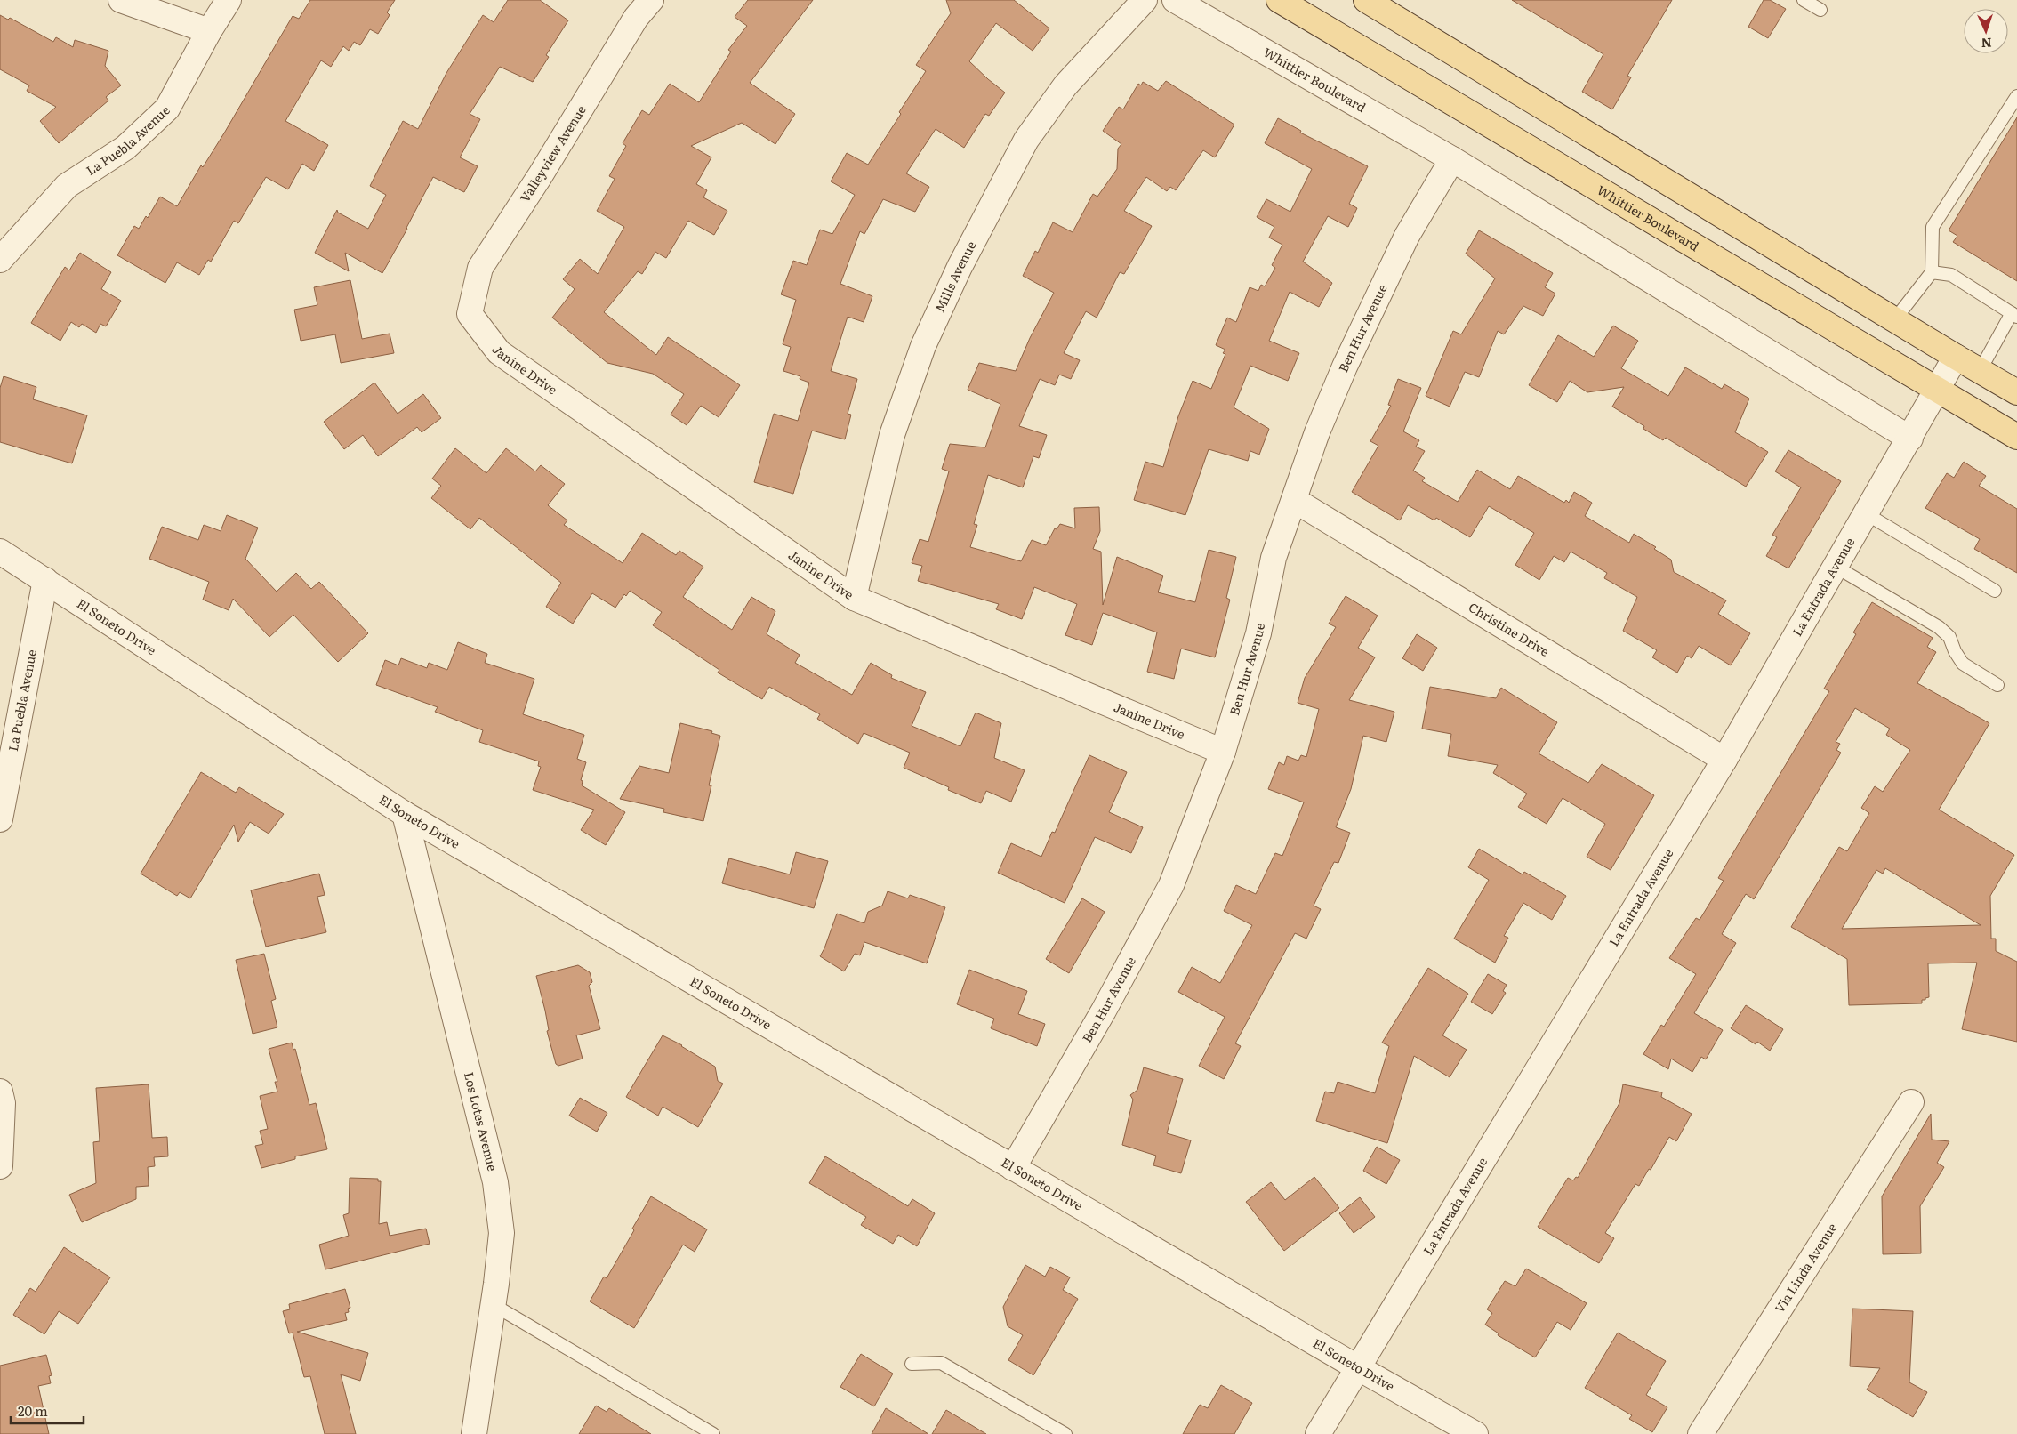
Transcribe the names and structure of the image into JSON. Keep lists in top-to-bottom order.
{
  "streets": {
    "main road": ["Whittier Boulevard"],
    "street": [
      "La Puebla Avenue",
      "Valleyview Avenue",
      "Mills Avenue",
      "Ben Hur Avenue",
      "Janine Drive",
      "La Entrada Avenue",
      "El Soneto Drive",
      "Christine Drive",
      "Los Lotes Avenue",
      "Via Linda Avenue"
    ]
  },
  "crossings": [
    ["Whittier Boulevard", "Ben Hur Avenue"],
    ["Whittier Boulevard", "La Entrada Avenue"],
    ["La Puebla Avenue", "El Soneto Drive"],
    ["Valleyview Avenue", "Janine Drive"],
    ["Mills Avenue", "Janine Drive"],
    ["Ben Hur Avenue", "Janine Drive"],
    ["Ben Hur Avenue", "El Soneto Drive"],
    ["Ben Hur Avenue", "Christine Drive"],
    ["La Entrada Avenue", "El Soneto Drive"],
    ["La Entrada Avenue", "Christine Drive"],
    ["El Soneto Drive", "Los Lotes Avenue"]
  ],
  "scale_bar": "20 m",
  "north": "bottom"
}
